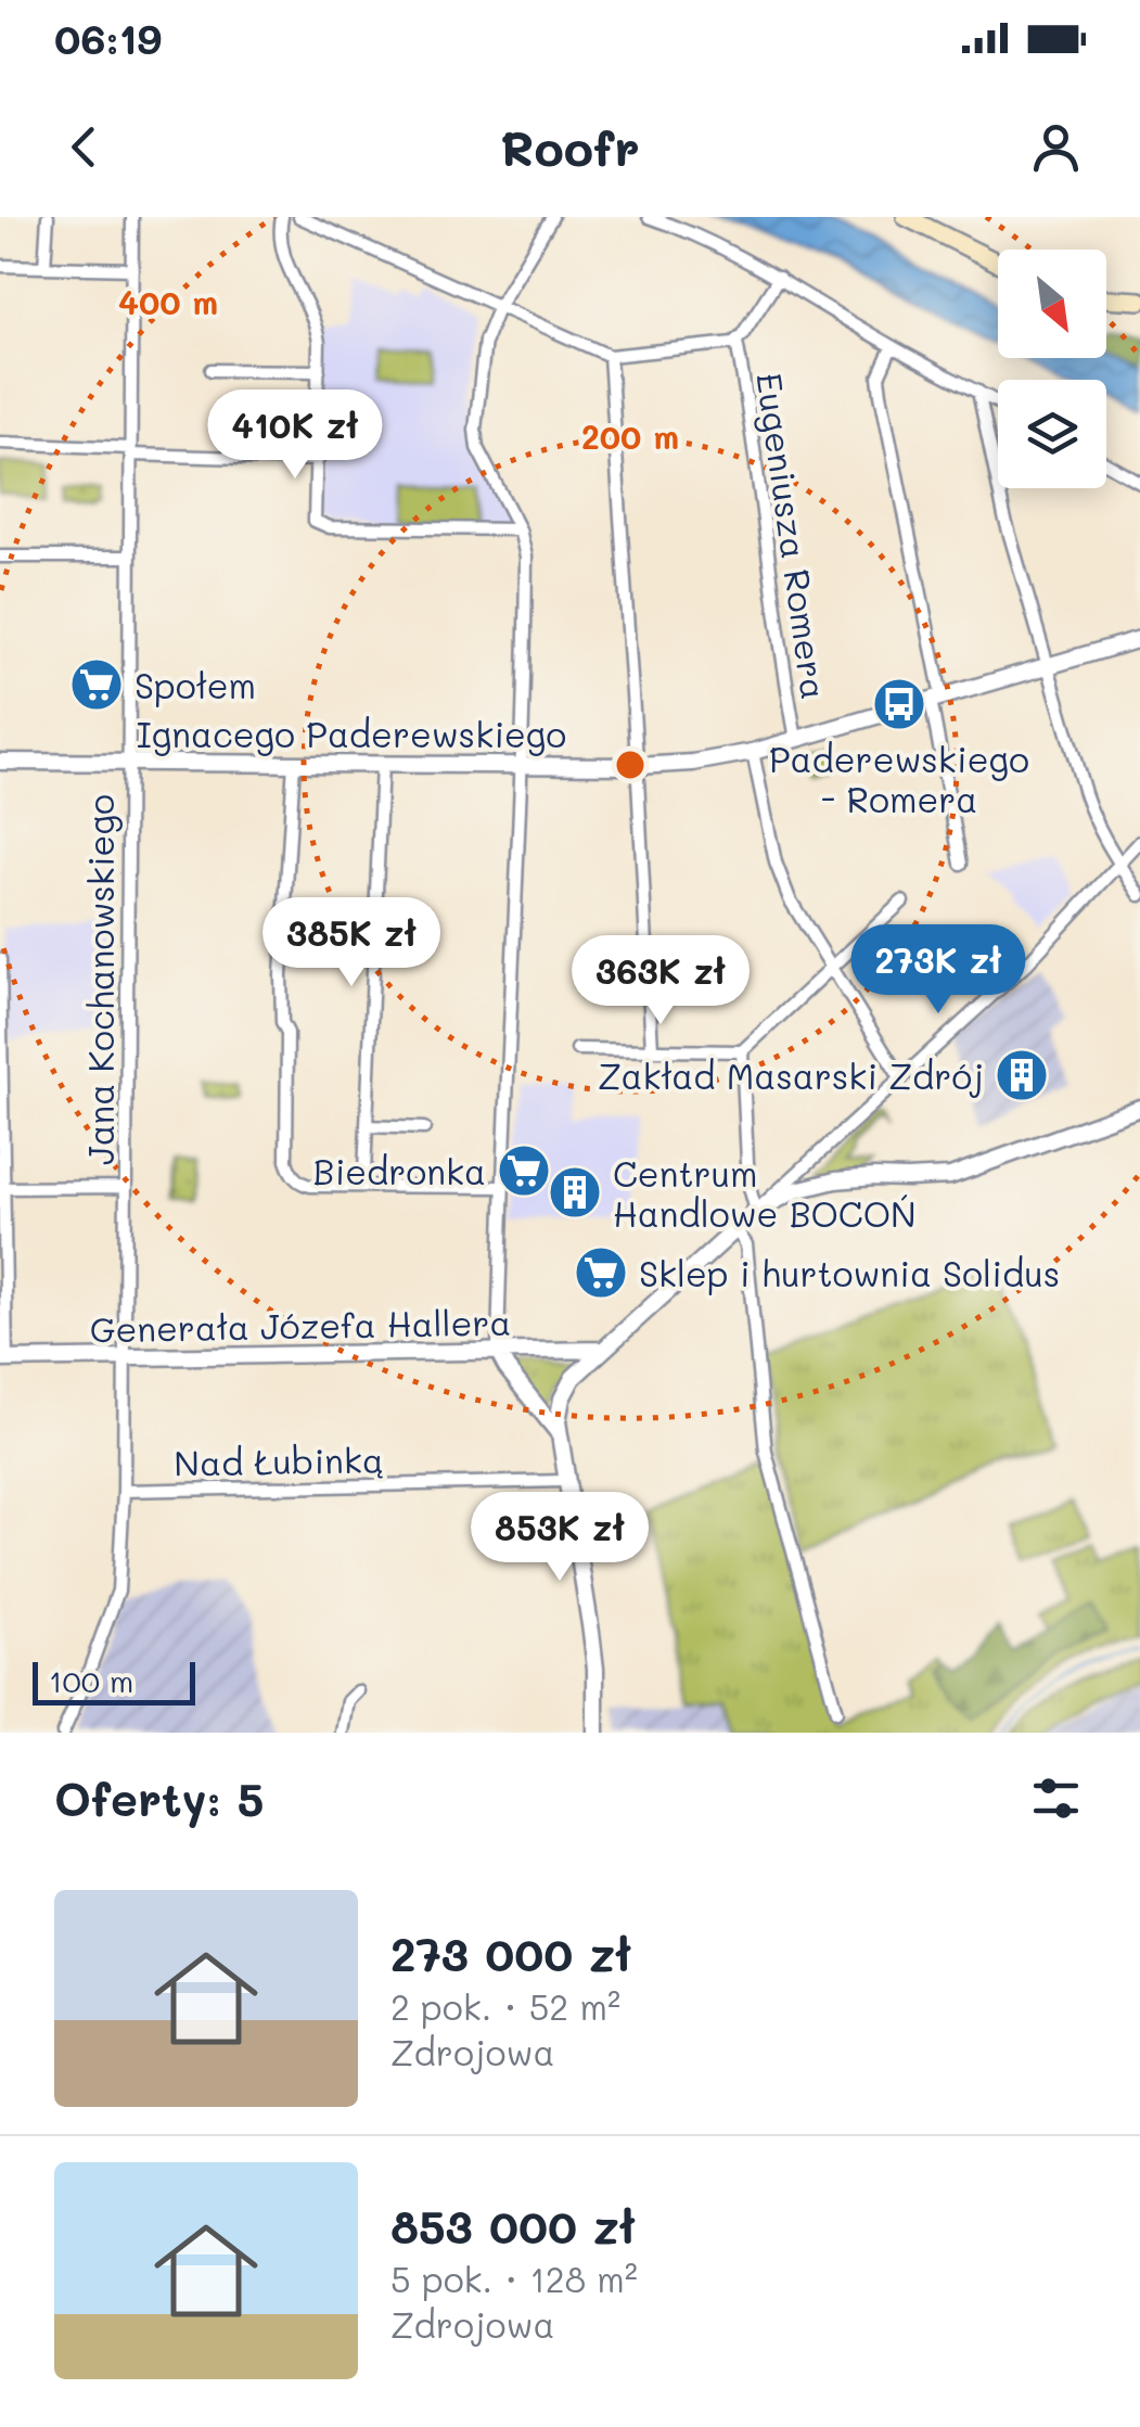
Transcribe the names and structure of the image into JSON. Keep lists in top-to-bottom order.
{
  "streets": {
    "street": [
      "Eugeniusza Romera",
      "Ignacego Paderewskiego",
      "Jana Kochanowskiego",
      "Generała Józefa Hallera",
      "Nad Łubinką"
    ]
  },
  "crossings": [
    ["Eugeniusza Romera", "Ignacego Paderewskiego"],
    ["Ignacego Paderewskiego", "Jana Kochanowskiego"],
    ["Jana Kochanowskiego", "Generała Józefa Hallera"],
    ["Jana Kochanowskiego", "Nad Łubinką"]
  ],
  "places": {
    "supermarket": ["Społem", "Biedronka", "Sklep i hurtownia Solidus"],
    "bus stop": ["Paderewskiego - Romera"],
    "building": ["Zakład Masarski Zdrój", "Centrum Handlowe BOCOŃ"]
  },
  "scale_bar": "100 m",
  "north": "bottom right",
  "page": {
    "status": "06:19",
    "header": "Roofr",
    "price": [
      "410K zł",
      "385K zł",
      "273K zł",
      "363K zł",
      "853K zł"
    ],
    "scale": "100 m",
    "heading": "Oferty: 5",
    "list": [
      {
        "name": "273 000 zł",
        "note": "2 pok. · 52 m² · Zdrojowa"
      },
      {
        "name": "853 000 zł",
        "note": "5 pok. · 128 m² · Zdrojowa"
      }
    ]
  },
  "rings": ["400 m", "200 m"]
}
